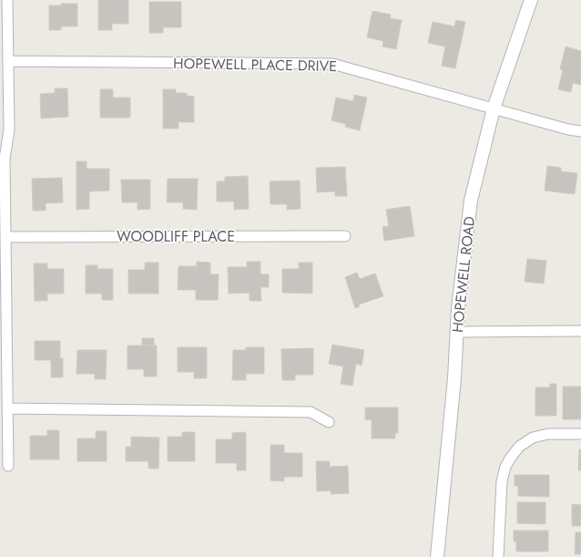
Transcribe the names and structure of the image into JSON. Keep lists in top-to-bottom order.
{
  "streets": {
    "street": ["HOPEWELL PLACE DRIVE", "WOODLIFF PLACE", "HOPEWELL ROAD"]
  },
  "crossings": [
    ["HOPEWELL PLACE DRIVE", "HOPEWELL ROAD"]
  ]
}
